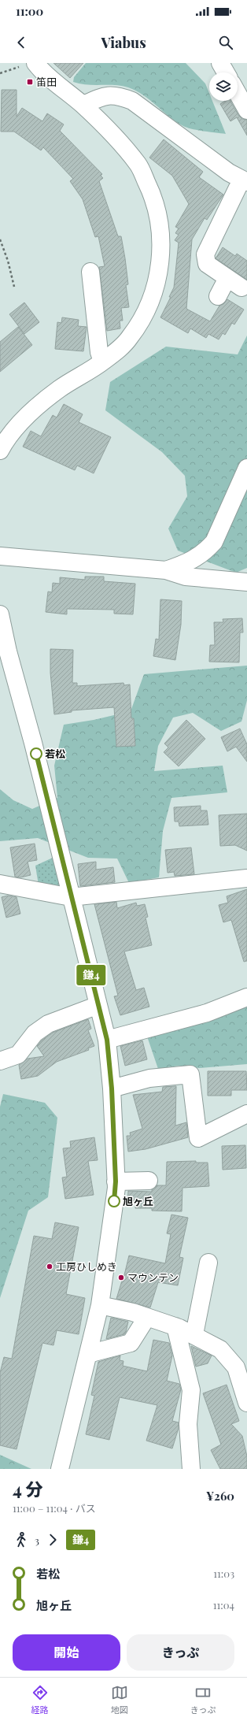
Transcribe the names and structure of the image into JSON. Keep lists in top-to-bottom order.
{
  "places": {
    "transit": ["笛田"],
    "other": [
      "若松",
      "旭ヶ丘",
      "工房ひしめき",
      "マウンテン"
    ]
  },
  "lines": ["bus line 鎌4"],
  "page": {
    "status": "11:00",
    "header": "Viabus",
    "on_map": "鎌4",
    "heading": ["4 分", "11:00 – 11:04 · バス", "¥260"],
    "legs": ["3", "鎌4"],
    "list": [
      {
        "name": "若松",
        "value": "11:03"
      },
      {
        "name": "旭ヶ丘",
        "value": "11:04"
      }
    ],
    "buttons": ["開始", "きっぷ"],
    "tabs": ["経路", "地図", "きっぷ"]
  }
}
